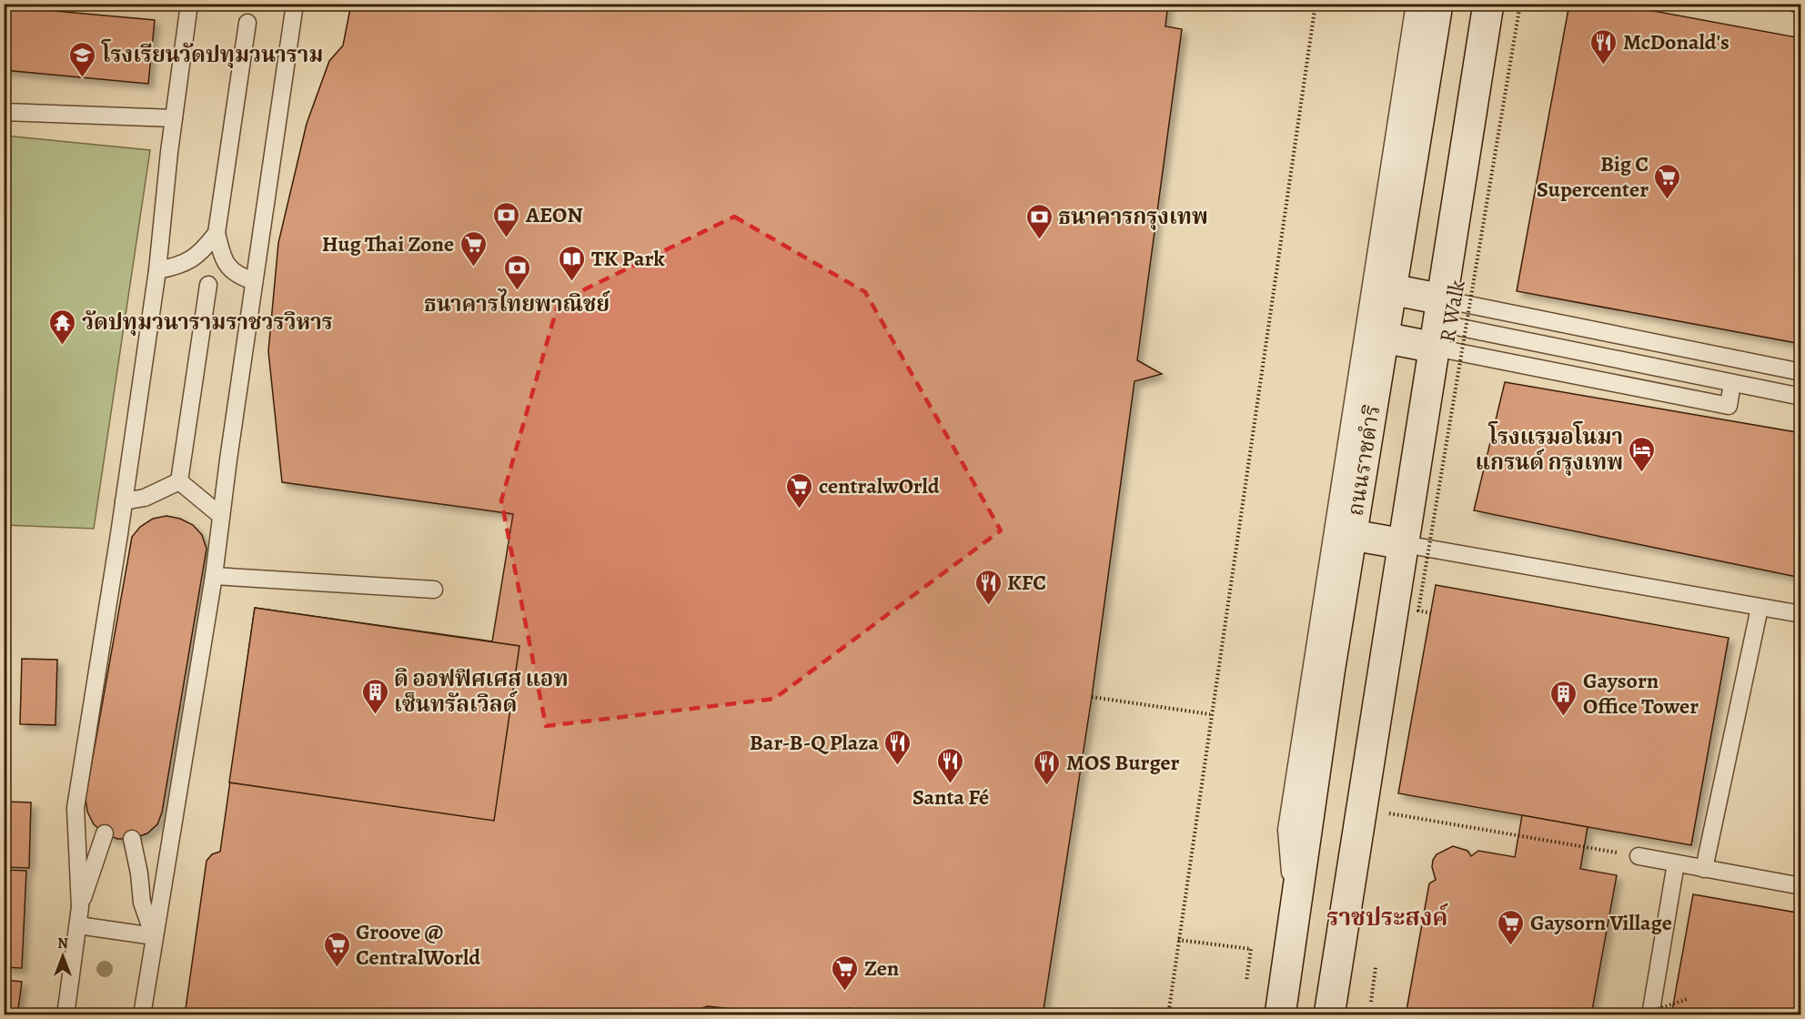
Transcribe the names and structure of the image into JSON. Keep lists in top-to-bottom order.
{
  "streets": {
    "main road": ["ถนนราชดำริ"],
    "path": ["R Walk"]
  },
  "districts": ["ราชประสงค์"],
  "places": {
    "restaurant": [
      "McDonald's",
      "KFC",
      "Bar-B-Q Plaza",
      "Santa Fé",
      "MOS Burger"
    ],
    "school or university": ["โรงเรียนวัดปทุมวนาราม"],
    "supermarket": [
      "Big C Supercenter",
      "Hug Thai Zone",
      "centralwOrld",
      "Gaysorn Village",
      "Groove @ CentralWorld",
      "Zen"
    ],
    "bank": ["AEON", "ธนาคารกรุงเทพ", "ธนาคารไทยพาณิชย์"],
    "library": ["TK Park"],
    "temple": ["วัดปทุมวนารามราชวรวิหาร"],
    "hotel": ["โรงแรมอโนมา แกรนด์ กรุงเทพ"],
    "building": ["ดิ ออฟฟิศเศส แอท เซ็นทรัลเวิลด์", "Gaysorn Office Tower"]
  },
  "north": "top"
}
